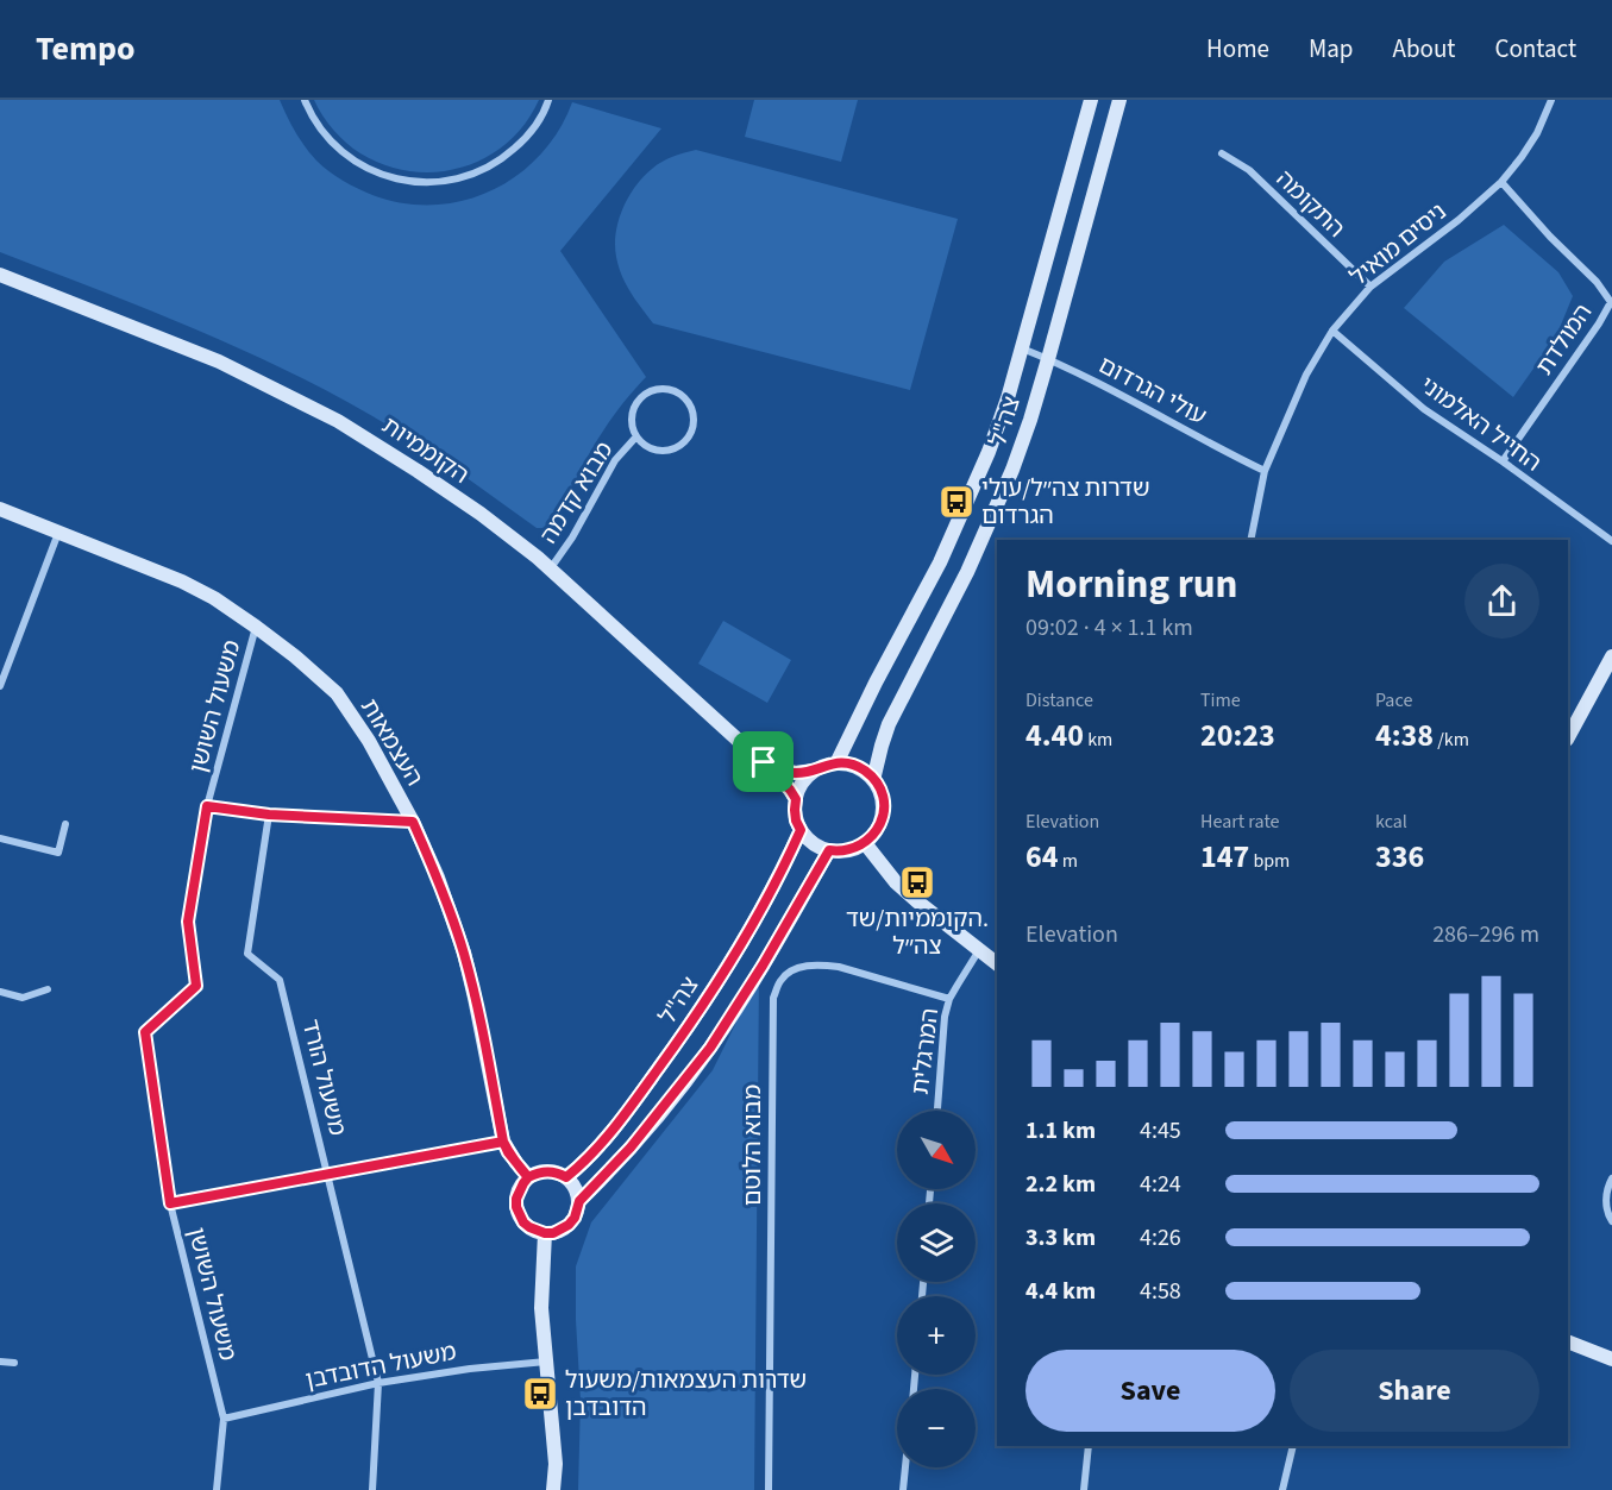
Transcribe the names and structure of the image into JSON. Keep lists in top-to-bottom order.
{
  "streets": {
    "street": [
      "התקומה",
      "ניסים מואיל",
      "המולדת",
      "עולי הגרדום",
      "צה\"ל",
      "החייל האלמוני",
      "הקוממיות",
      "מבוא קדמה",
      "משעול השושן",
      "העצמאות",
      "המרגלית",
      "משעול הורד",
      "מבוא הלוטם",
      "משעול הדובדבן"
    ]
  },
  "crossings": [
    ["התקומה", "ניסים מואיל"],
    ["ניסים מואיל", "המולדת"],
    ["ניסים מואיל", "עולי הגרדום"],
    ["ניסים מואיל", "החייל האלמוני"],
    ["המולדת", "החייל האלמוני"],
    ["עולי הגרדום", "צה\"ל"],
    ["צה\"ל", "הקוממיות"],
    ["צה\"ל", "העצמאות"],
    ["הקוממיות", "מבוא קדמה"],
    ["משעול השושן", "העצמאות"],
    ["משעול השושן", "משעול הדובדבן"],
    ["המרגלית", "מבוא הלוטם"],
    ["משעול הורד", "משעול הדובדבן"]
  ],
  "places": {
    "bus stop": ["שדרות צה״ל/עולי הגרדום", "הקוממיות/שד. צה״ל", "שדרות העצמאות/משעול הדובדבן"]
  },
  "north": "bottom right",
  "page": {
    "header": "Tempo",
    "nav": [
      "Home",
      "Map",
      "About",
      "Contact"
    ],
    "heading": ["Morning run", "09:02 · 4 × 1.1 km"],
    "stats": [
      ["Distance", "4.40 km"],
      ["Time", "20:23"],
      ["Pace", "4:38 /km"],
      ["Elevation", "64 m"],
      ["Heart rate", "147 bpm"],
      ["kcal", "336"]
    ],
    "chart": ["Elevation", "286–296 m"],
    "list": [
      {
        "name": "1.1 km",
        "note": "4:45"
      },
      {
        "name": "2.2 km",
        "note": "4:24"
      },
      {
        "name": "3.3 km",
        "note": "4:26"
      },
      {
        "name": "4.4 km",
        "note": "4:58"
      }
    ],
    "map_buttons": ["+", "−"],
    "buttons": ["Save", "Share"]
  }
}
